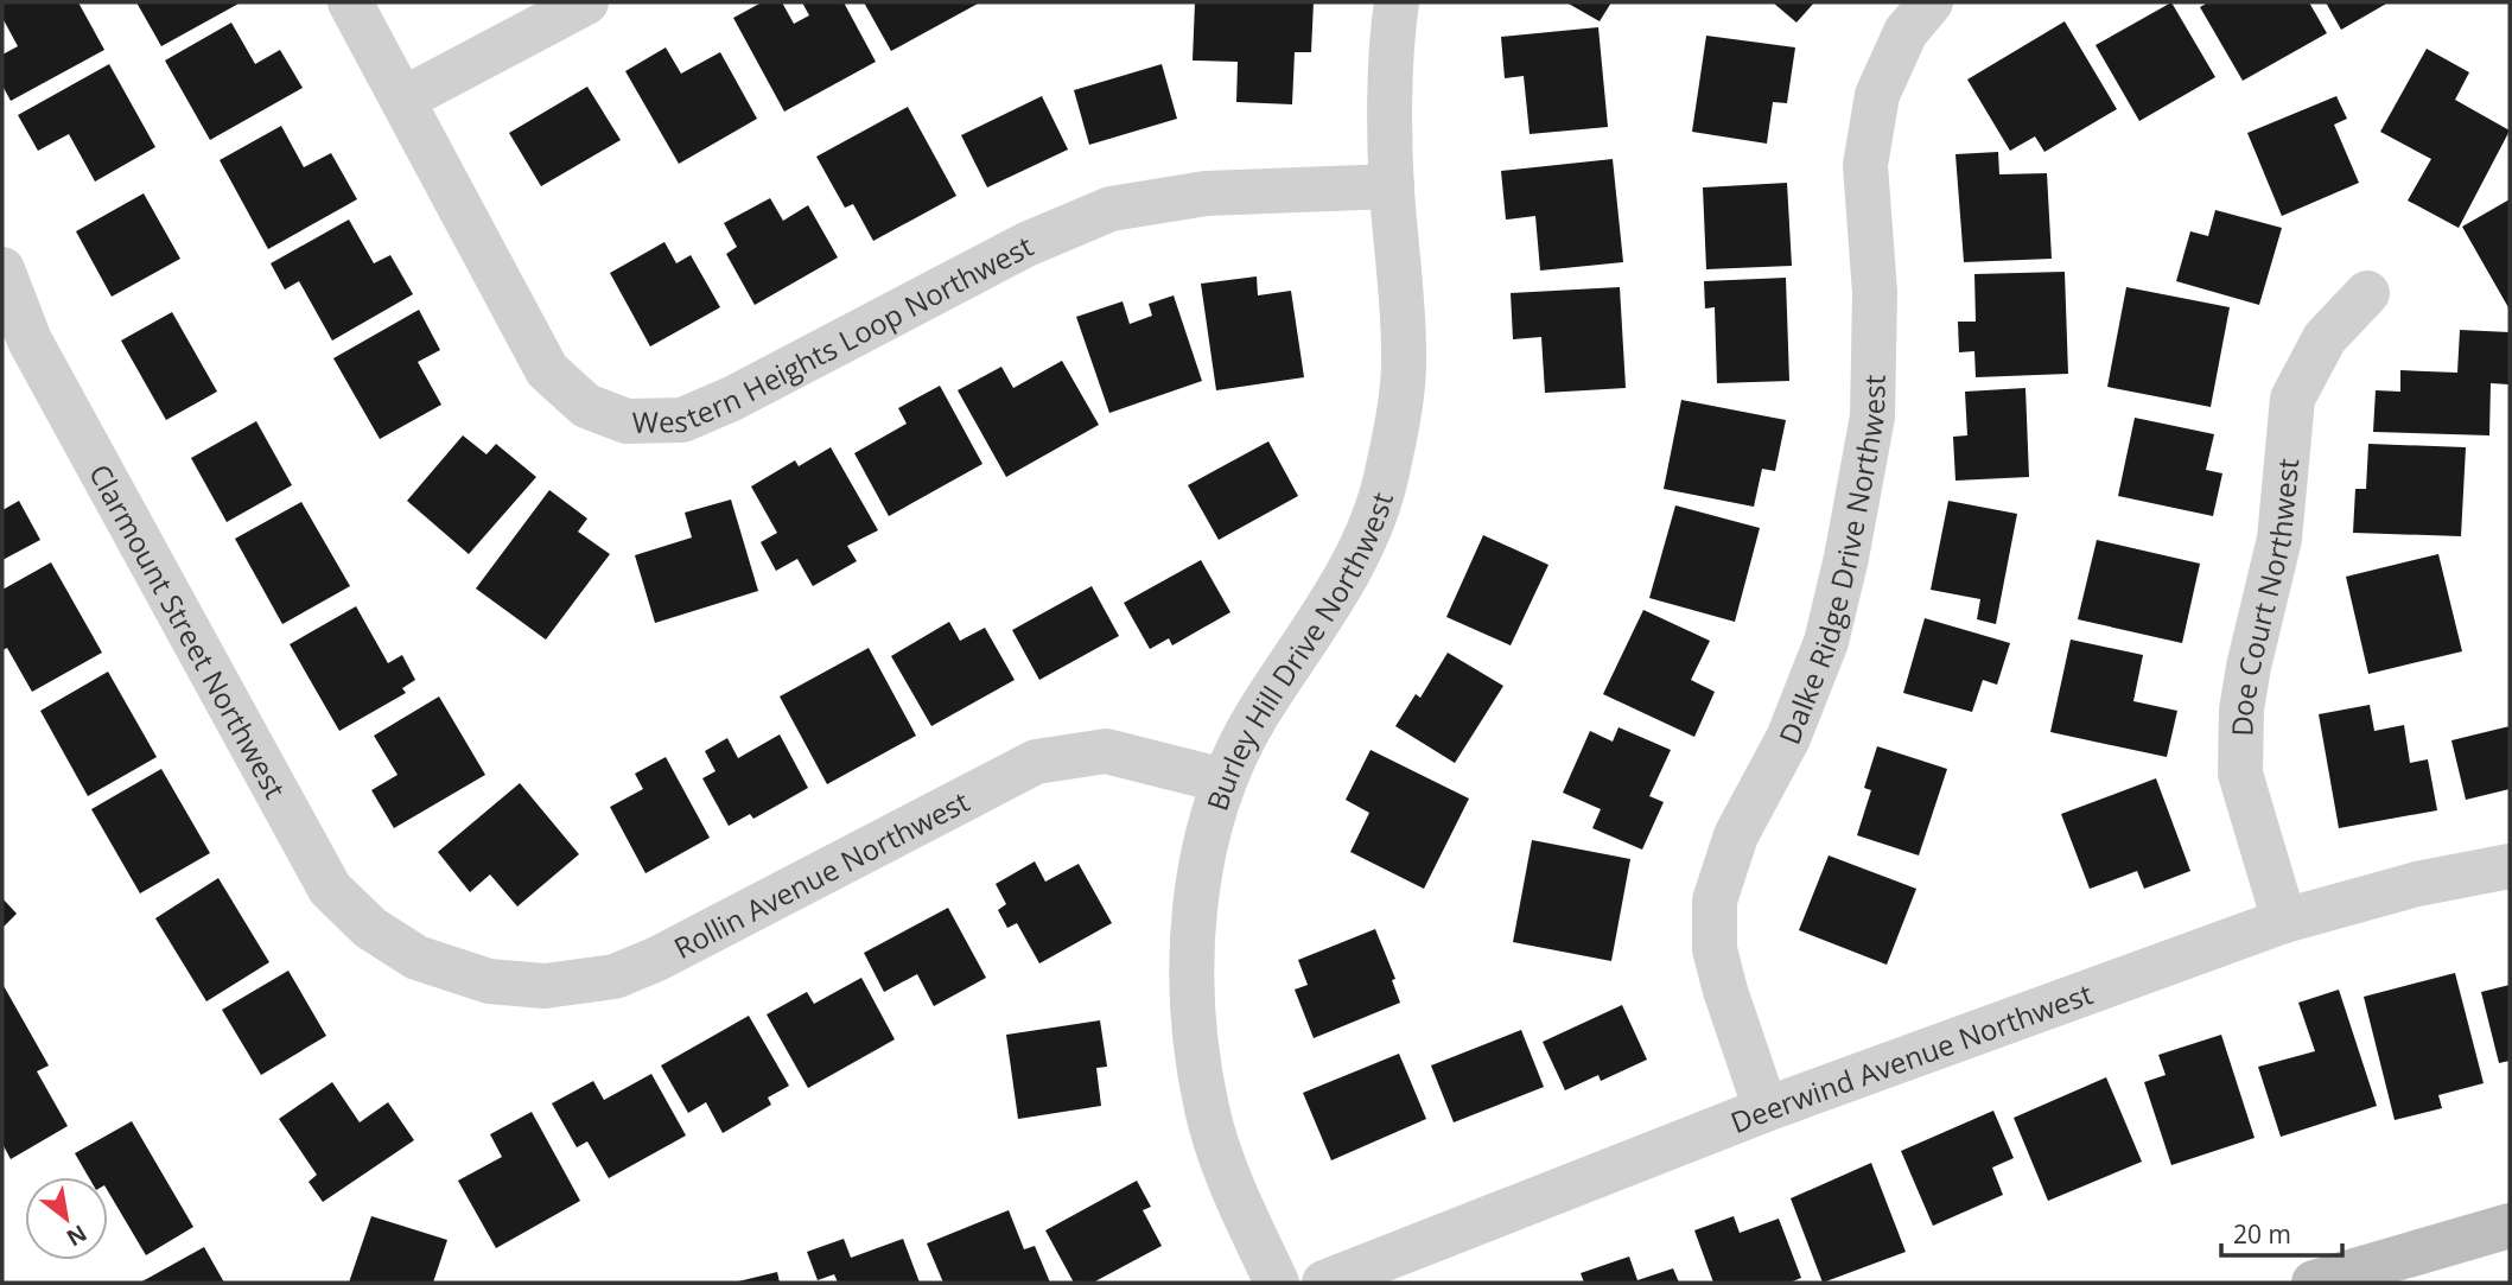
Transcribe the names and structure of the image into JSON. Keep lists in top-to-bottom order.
{
  "streets": {
    "street": [
      "Western Heights Loop Northwest",
      "Dalke Ridge Drive Northwest",
      "Doe Court Northwest",
      "Clarmount Street Northwest",
      "Burley Hill Drive Northwest",
      "Rollin Avenue Northwest",
      "Deerwind Avenue Northwest"
    ]
  },
  "crossings": [
    ["Western Heights Loop Northwest", "Burley Hill Drive Northwest"],
    ["Dalke Ridge Drive Northwest", "Deerwind Avenue Northwest"],
    ["Doe Court Northwest", "Deerwind Avenue Northwest"],
    ["Clarmount Street Northwest", "Rollin Avenue Northwest"],
    ["Burley Hill Drive Northwest", "Rollin Avenue Northwest"]
  ],
  "scale_bar": "20 m",
  "north": "bottom right"
}
